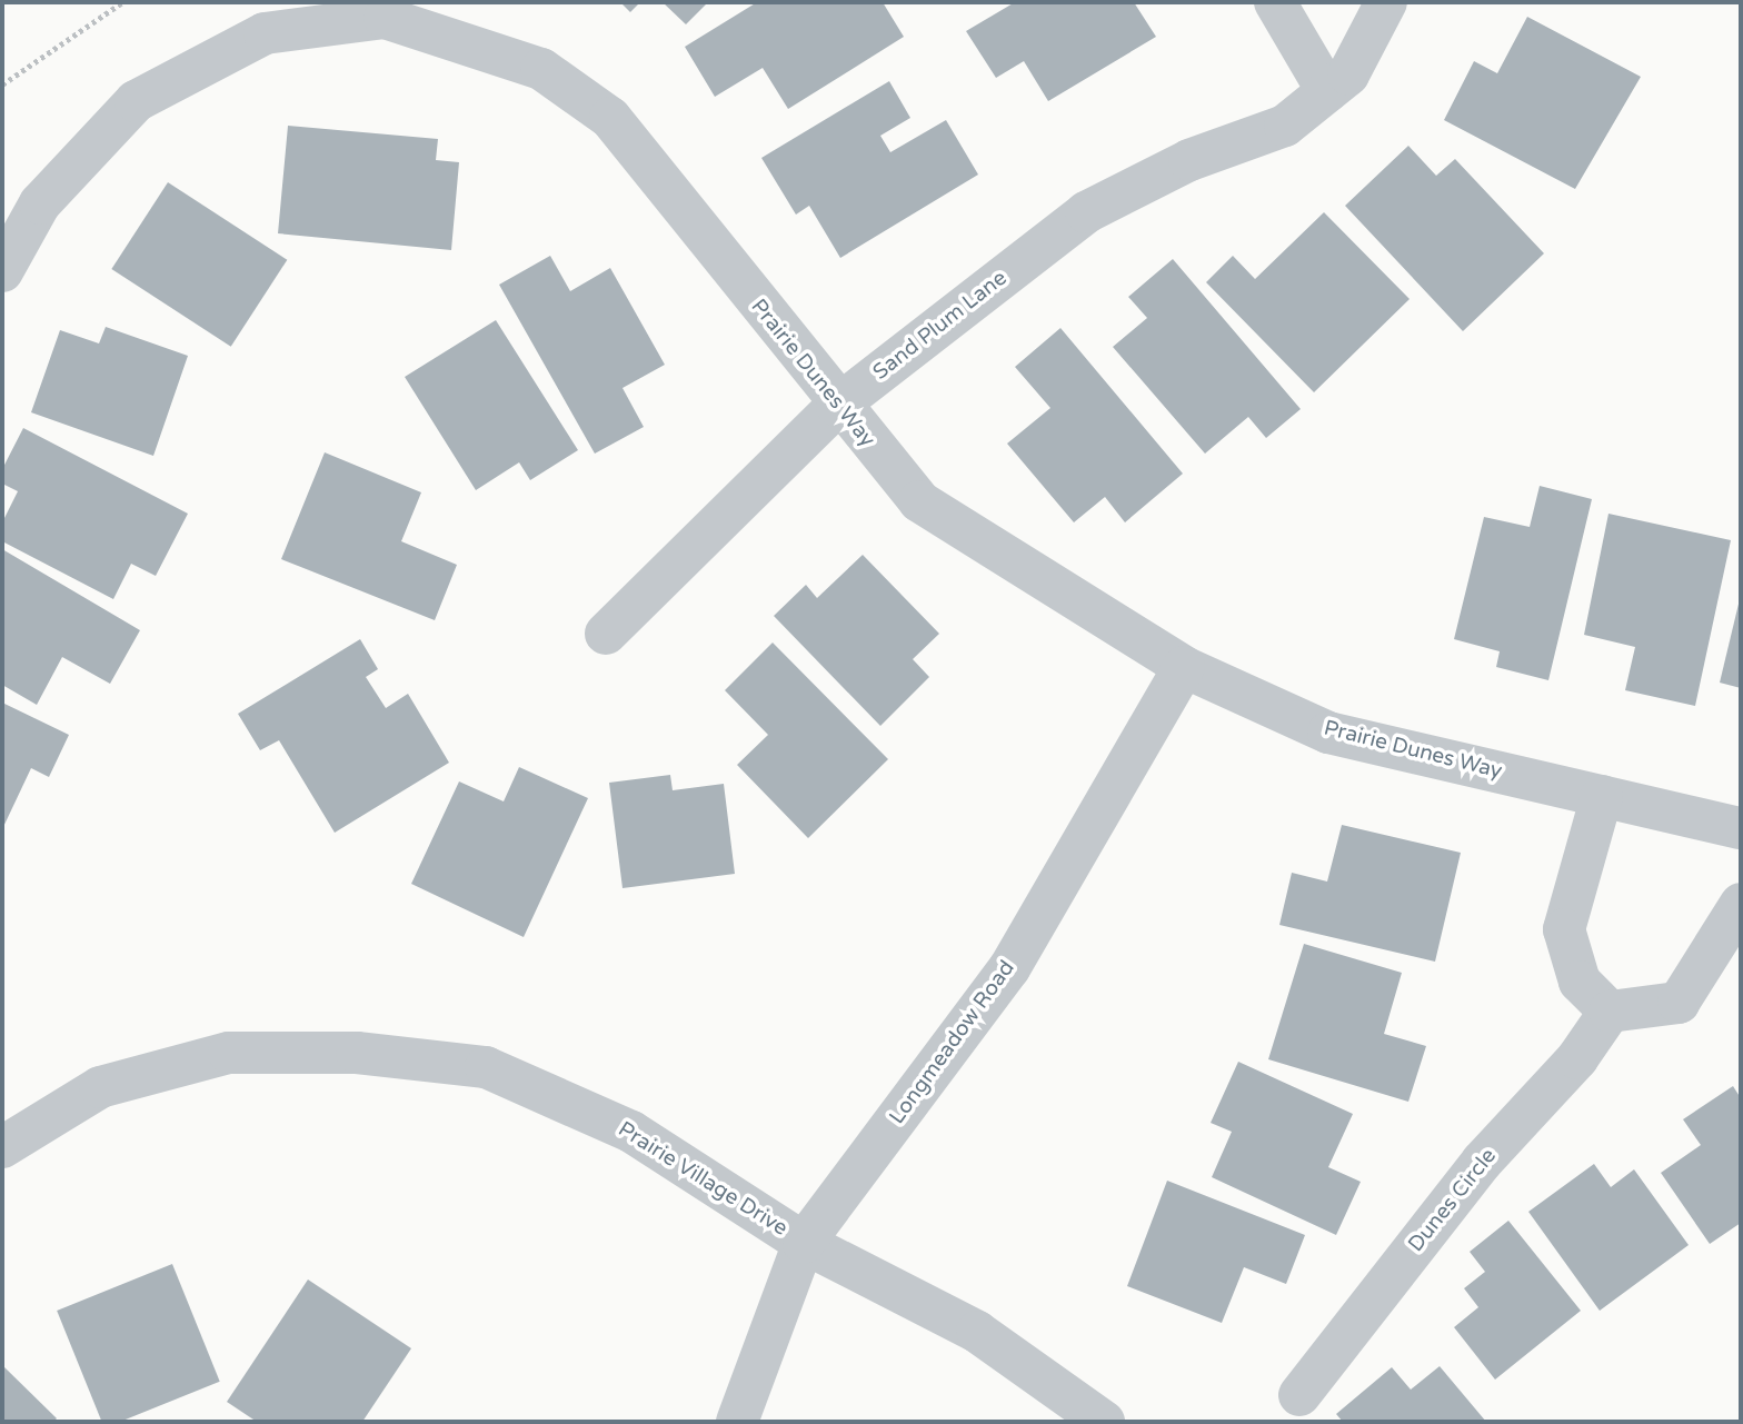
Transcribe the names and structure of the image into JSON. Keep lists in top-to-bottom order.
{
  "streets": {
    "street": [
      "Sand Plum Lane",
      "Prairie Dunes Way",
      "Longmeadow Road",
      "Prairie Village Drive",
      "Dunes Circle"
    ]
  },
  "crossings": [
    ["Sand Plum Lane", "Prairie Dunes Way"],
    ["Prairie Dunes Way", "Longmeadow Road"],
    ["Longmeadow Road", "Prairie Village Drive"]
  ]
}
